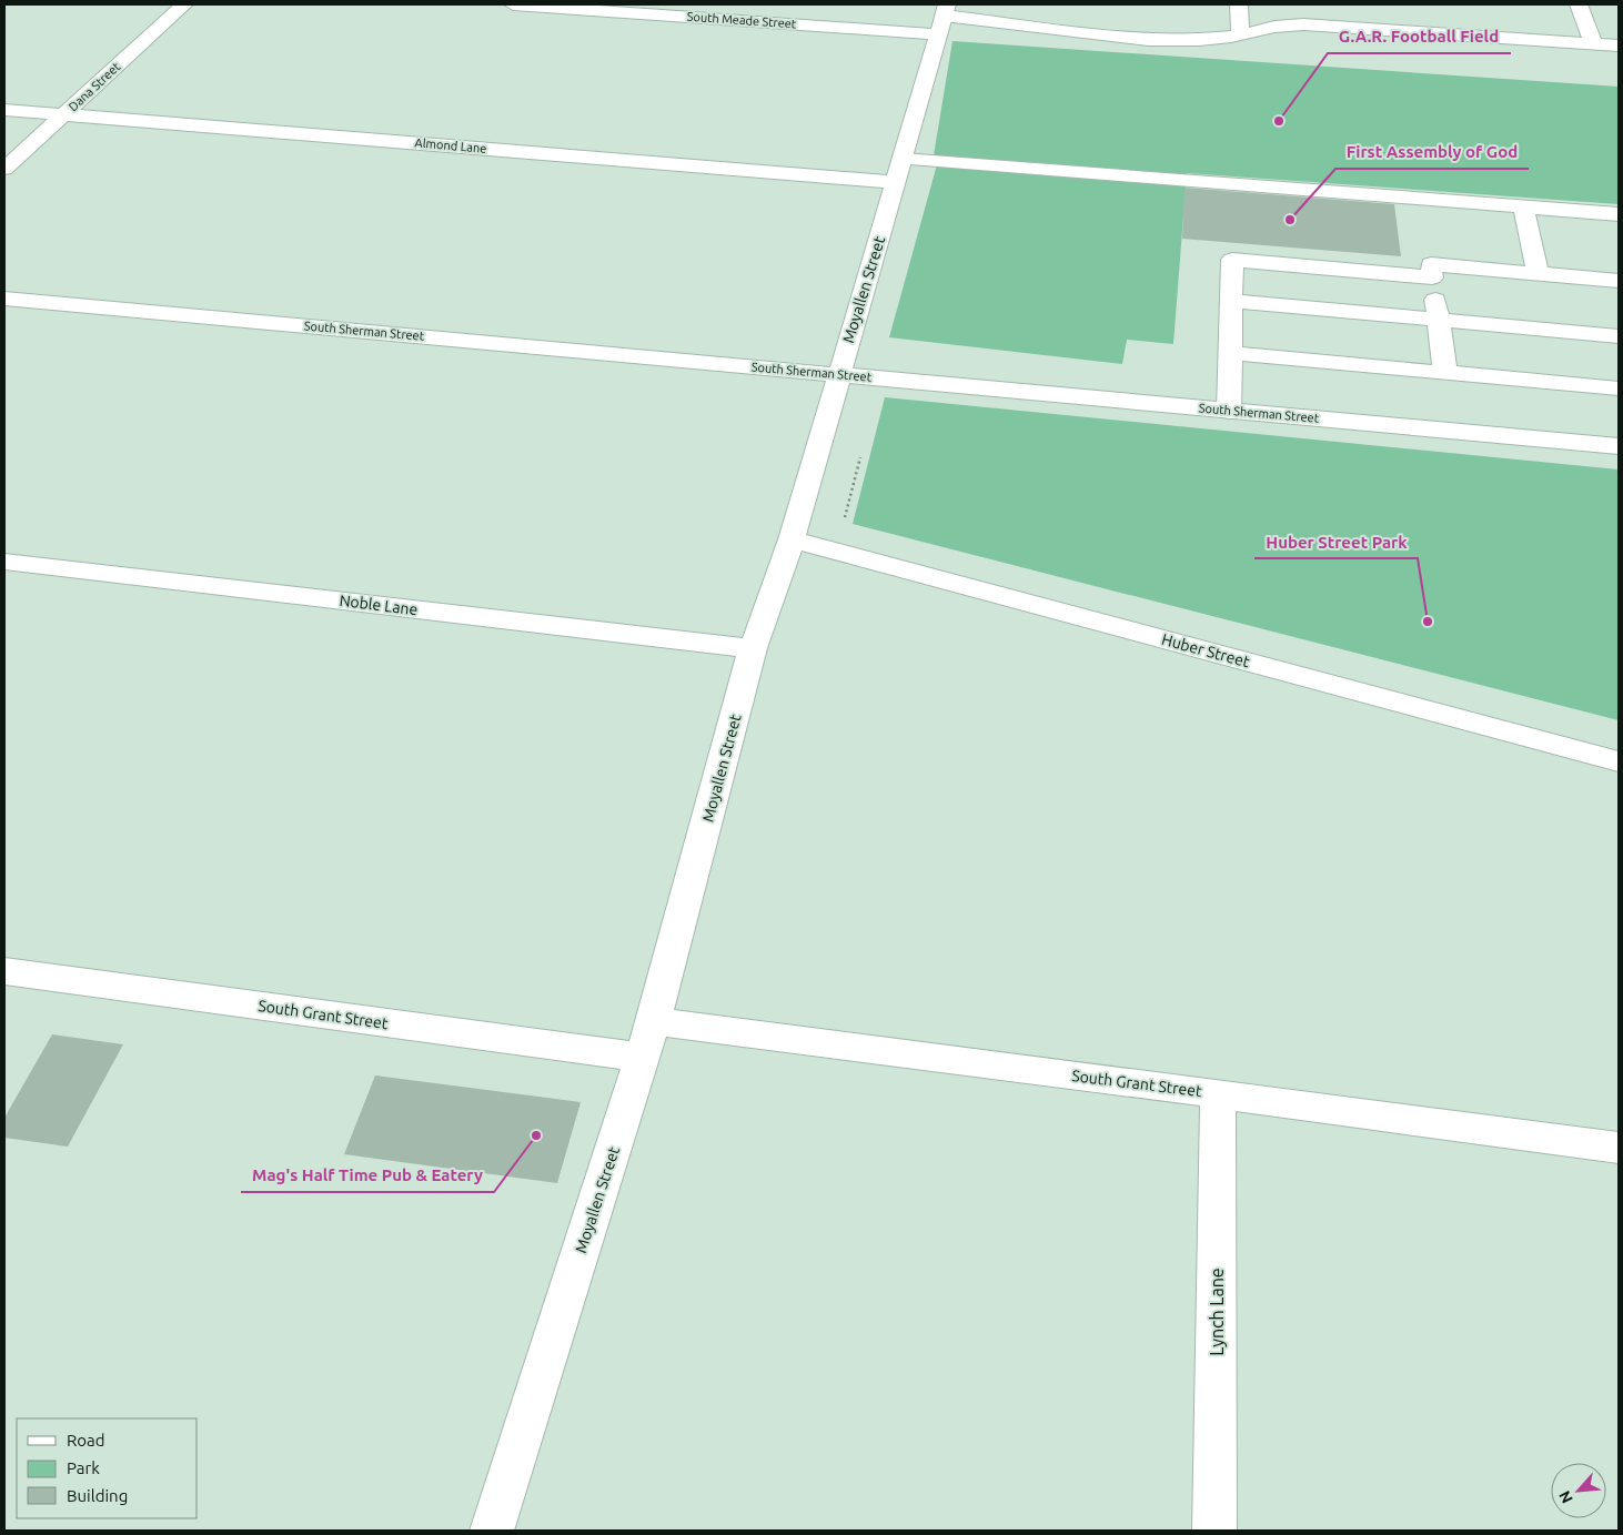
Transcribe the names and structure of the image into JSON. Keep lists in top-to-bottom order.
{
  "streets": {
    "street": [
      "South Meade Street",
      "Dana Street",
      "Almond Lane",
      "Moyallen Street",
      "South Sherman Street",
      "Noble Lane",
      "Huber Street",
      "South Grant Street",
      "Lynch Lane"
    ]
  },
  "crossings": [
    ["South Meade Street", "Moyallen Street"],
    ["Dana Street", "Almond Lane"],
    ["Almond Lane", "Moyallen Street"],
    ["Moyallen Street", "South Sherman Street"],
    ["Moyallen Street", "Noble Lane"],
    ["Moyallen Street", "Huber Street"],
    ["Moyallen Street", "South Grant Street"],
    ["South Grant Street", "Lynch Lane"]
  ],
  "places": [
    "G.A.R. Football Field",
    "First Assembly of God",
    "Huber Street Park",
    "Mag's Half Time Pub & Eatery"
  ],
  "legend": ["Road", "Park", "Building"],
  "north": "bottom left"
}
